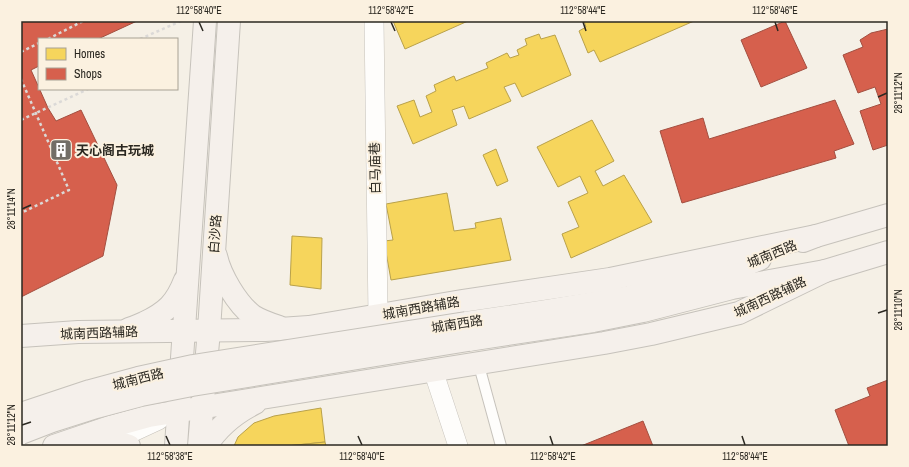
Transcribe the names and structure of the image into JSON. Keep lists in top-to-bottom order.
{
  "streets": {
    "main road": ["白沙路", "城南西路", "城南西路辅路"],
    "street": ["白马庙巷"]
  },
  "crossings": [
    ["白马庙巷", "城南西路辅路"],
    ["白沙路", "城南西路辅路"],
    ["城南西路", "城南西路辅路"]
  ],
  "places": {
    "building": ["天心阁古玩城"]
  },
  "legend": ["Homes", "Shops"],
  "coordinates": [
    "112°58'40\"E",
    "112°58'42\"E",
    "112°58'44\"E",
    "112°58'46\"E",
    "28°11'12\"N",
    "28°11'14\"N",
    "28°11'10\"N",
    "112°58'38\"E"
  ]
}
